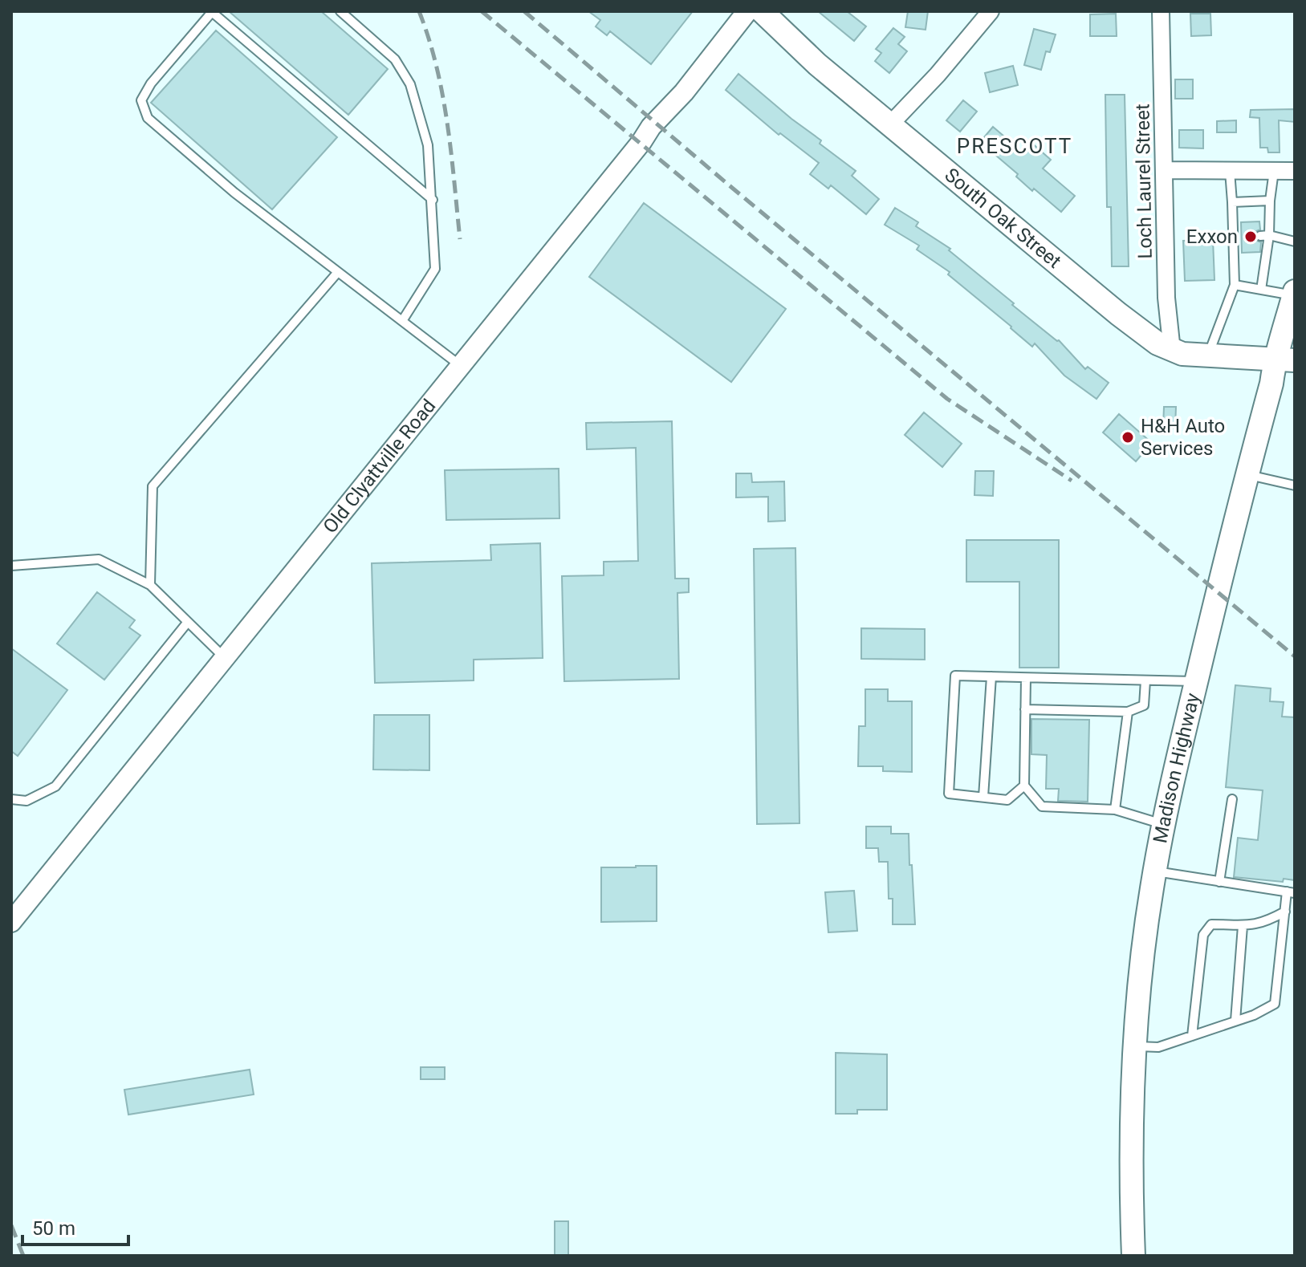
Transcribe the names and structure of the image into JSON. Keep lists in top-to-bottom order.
{
  "streets": {
    "main road": ["South Oak Street", "Madison Highway"],
    "street": ["Loch Laurel Street", "Old Clyattville Road"]
  },
  "crossings": [
    ["Loch Laurel Street", "South Oak Street"],
    ["South Oak Street", "Madison Highway"]
  ],
  "districts": ["PRESCOTT"],
  "places": ["Exxon", "H&H Auto Services"],
  "scale_bar": "50 m"
}
